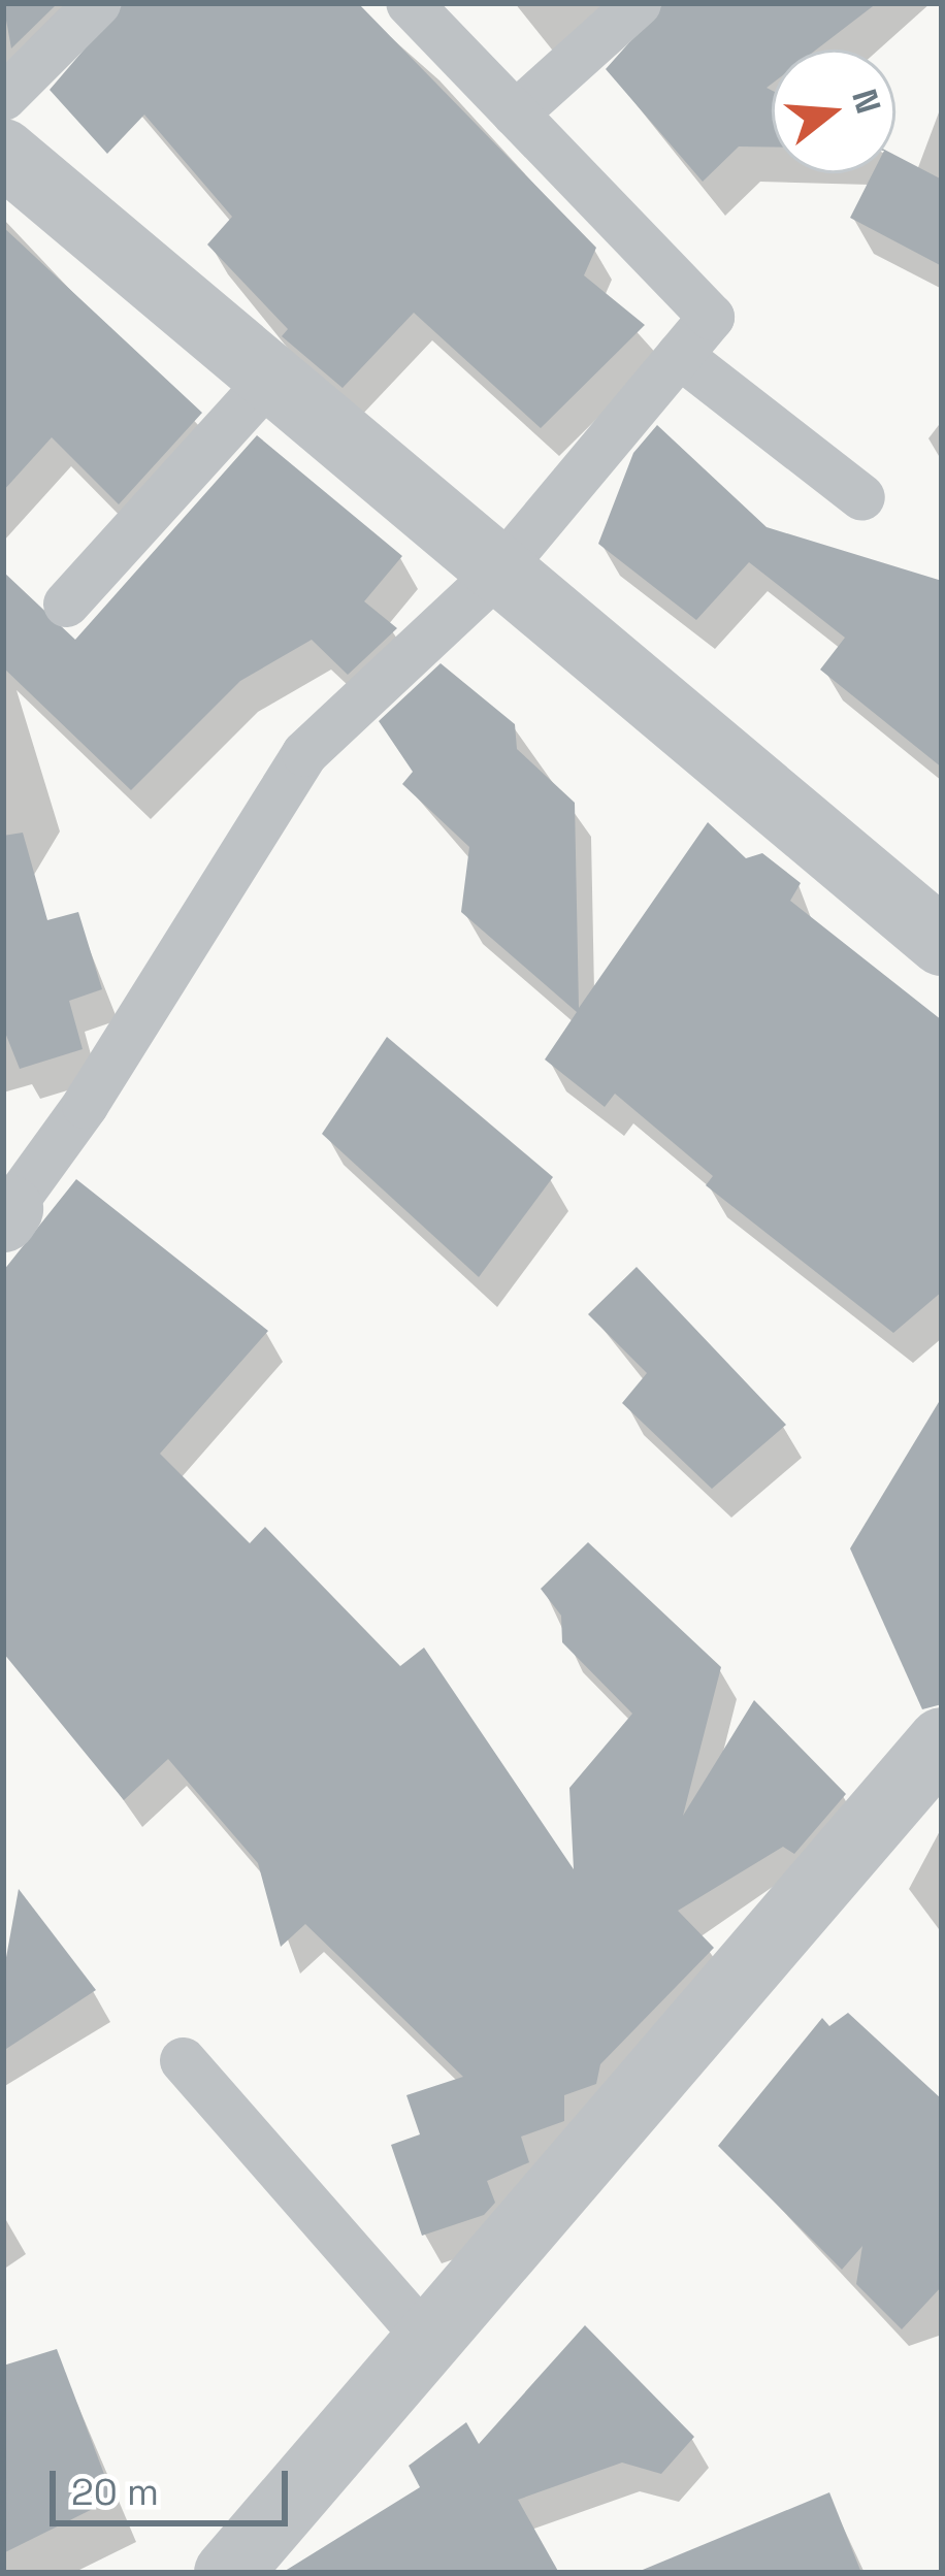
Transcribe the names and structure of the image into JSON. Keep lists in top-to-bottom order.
{
  "scale_bar": "20 m",
  "north": "right"
}
